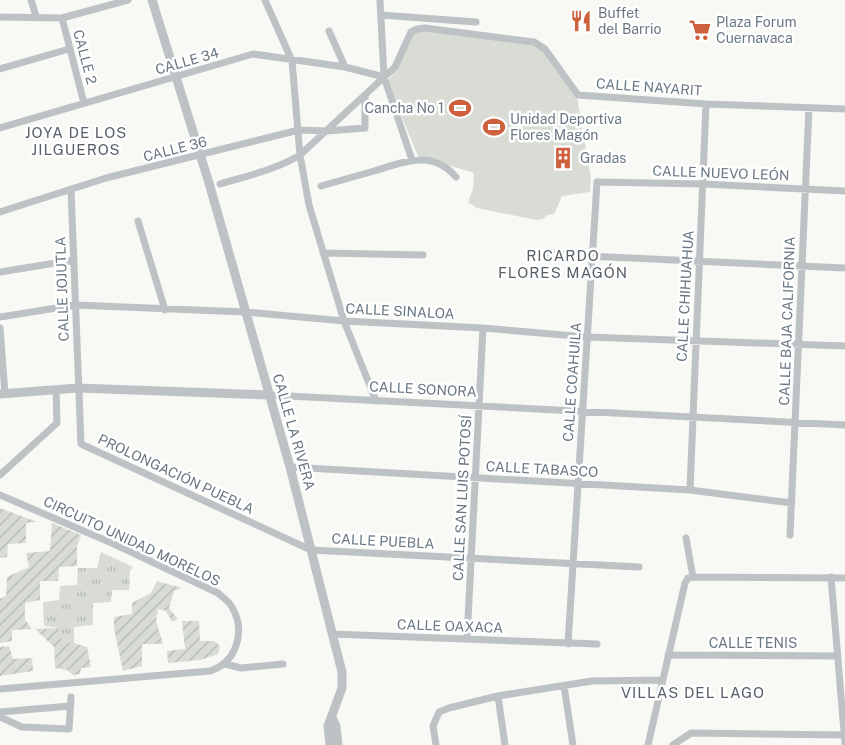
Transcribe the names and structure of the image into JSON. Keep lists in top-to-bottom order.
{
  "streets": {
    "street": [
      "CALLE 2",
      "CALLE 34",
      "CALLE NAYARIT",
      "CALLE 36",
      "CALLE NUEVO LEÓN",
      "CALLE JOJUTLA",
      "CALLE CHIHUAHUA",
      "CALLE SINALOA",
      "CALLE BAJA CALIFORNIA",
      "CALLE COAHUILA",
      "CALLE SONORA",
      "CALLE LA RIVERA",
      "CALLE TABASCO",
      "PROLONGACIÓN PUEBLA",
      "CALLE SAN LUIS POTOSÍ",
      "CIRCUITO UNIDAD MORELOS",
      "CALLE PUEBLA",
      "CALLE OAXACA",
      "CALLE TENIS"
    ]
  },
  "crossings": [
    ["CALLE 2", "CALLE 34"],
    ["CALLE 34", "CALLE NAYARIT"],
    ["CALLE 34", "CALLE LA RIVERA"],
    ["CALLE NAYARIT", "CALLE CHIHUAHUA"],
    ["CALLE NAYARIT", "CALLE BAJA CALIFORNIA"],
    ["CALLE 36", "CALLE JOJUTLA"],
    ["CALLE 36", "CALLE LA RIVERA"],
    ["CALLE NUEVO LEÓN", "CALLE CHIHUAHUA"],
    ["CALLE NUEVO LEÓN", "CALLE BAJA CALIFORNIA"],
    ["CALLE NUEVO LEÓN", "CALLE COAHUILA"],
    ["CALLE JOJUTLA", "CALLE SINALOA"],
    ["CALLE JOJUTLA", "CALLE SONORA"],
    ["CALLE JOJUTLA", "PROLONGACIÓN PUEBLA"],
    ["CALLE CHIHUAHUA", "CALLE SINALOA"],
    ["CALLE CHIHUAHUA", "CALLE SONORA"],
    ["CALLE CHIHUAHUA", "CALLE TABASCO"],
    ["CALLE SINALOA", "CALLE BAJA CALIFORNIA"],
    ["CALLE SINALOA", "CALLE COAHUILA"],
    ["CALLE SINALOA", "CALLE LA RIVERA"],
    ["CALLE SINALOA", "CALLE SAN LUIS POTOSÍ"],
    ["CALLE BAJA CALIFORNIA", "CALLE SONORA"],
    ["CALLE BAJA CALIFORNIA", "CALLE TABASCO"],
    ["CALLE COAHUILA", "CALLE SONORA"],
    ["CALLE COAHUILA", "CALLE TABASCO"],
    ["CALLE COAHUILA", "CALLE PUEBLA"],
    ["CALLE COAHUILA", "CALLE OAXACA"],
    ["CALLE SONORA", "CALLE LA RIVERA"],
    ["CALLE SONORA", "PROLONGACIÓN PUEBLA"],
    ["CALLE SONORA", "CALLE SAN LUIS POTOSÍ"],
    ["CALLE LA RIVERA", "CALLE TABASCO"],
    ["CALLE LA RIVERA", "PROLONGACIÓN PUEBLA"],
    ["CALLE LA RIVERA", "CALLE PUEBLA"],
    ["CALLE LA RIVERA", "CALLE OAXACA"],
    ["CALLE TABASCO", "CALLE SAN LUIS POTOSÍ"],
    ["PROLONGACIÓN PUEBLA", "CALLE PUEBLA"],
    ["CALLE SAN LUIS POTOSÍ", "CALLE PUEBLA"],
    ["CALLE SAN LUIS POTOSÍ", "CALLE OAXACA"]
  ],
  "districts": ["JOYA DE LOS JILGUEROS", "RICARDO FLORES MAGÓN", "VILLAS DEL LAGO"],
  "places": {
    "restaurant": ["Buffet del Barrio"],
    "supermarket": ["Plaza Forum Cuernavaca"],
    "sports": ["Cancha No 1", "Unidad Deportiva Flores Magón"],
    "building": ["Gradas"]
  }
}
